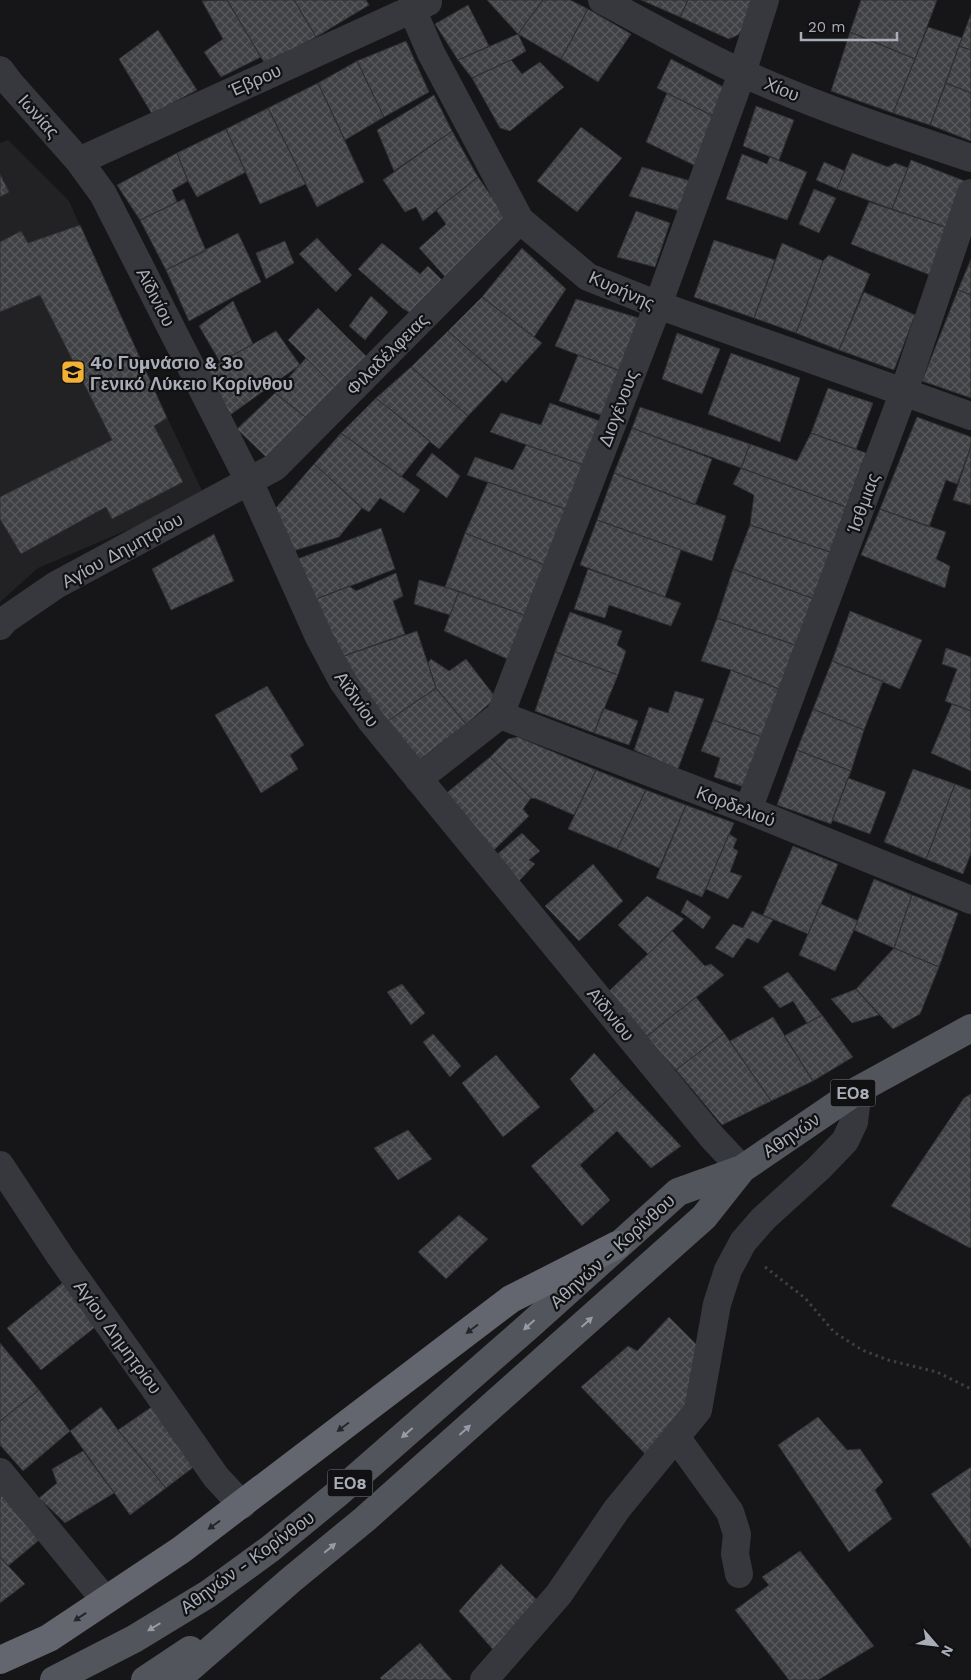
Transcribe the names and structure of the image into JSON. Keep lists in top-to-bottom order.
{
  "streets": {
    "main road": ["ΕΟ8", "Αθηνών", "Αθηνών - Κορίνθου"],
    "street": [
      "Έβρου",
      "Χίου",
      "Ιωνίας",
      "Κυρήνης",
      "Αϊδινίου",
      "Φιλαδέλφειας",
      "Διογένους",
      "Ίσθμιας",
      "Αγίου Δημητρίου",
      "Κορδελιού"
    ]
  },
  "crossings": [
    ["Έβρου", "Ιωνίας"],
    ["Έβρου", "Κυρήνης"],
    ["Έβρου", "Αϊδινίου"],
    ["Χίου", "Διογένους"],
    ["Ιωνίας", "Αϊδινίου"],
    ["Κυρήνης", "Φιλαδέλφειας"],
    ["Κυρήνης", "Διογένους"],
    ["Κυρήνης", "Ίσθμιας"],
    ["Αϊδινίου", "Φιλαδέλφειας"],
    ["Αϊδινίου", "Αγίου Δημητρίου"],
    ["Αϊδινίου", "Αθηνών"],
    ["Αϊδινίου", "Αθηνών - Κορίνθου"],
    ["Φιλαδέλφειας", "Αγίου Δημητρίου"],
    ["Διογένους", "Κορδελιού"],
    ["Ίσθμιας", "Κορδελιού"],
    ["ΕΟ8", "Αθηνών - Κορίνθου"],
    ["Αθηνών", "Αθηνών - Κορίνθου"]
  ],
  "places": {
    "school or university": ["4ο Γυμνάσιο & 3ο Γενικό Λύκειο Κορίνθου"]
  },
  "scale_bar": "20 m",
  "north": "bottom right"
}
